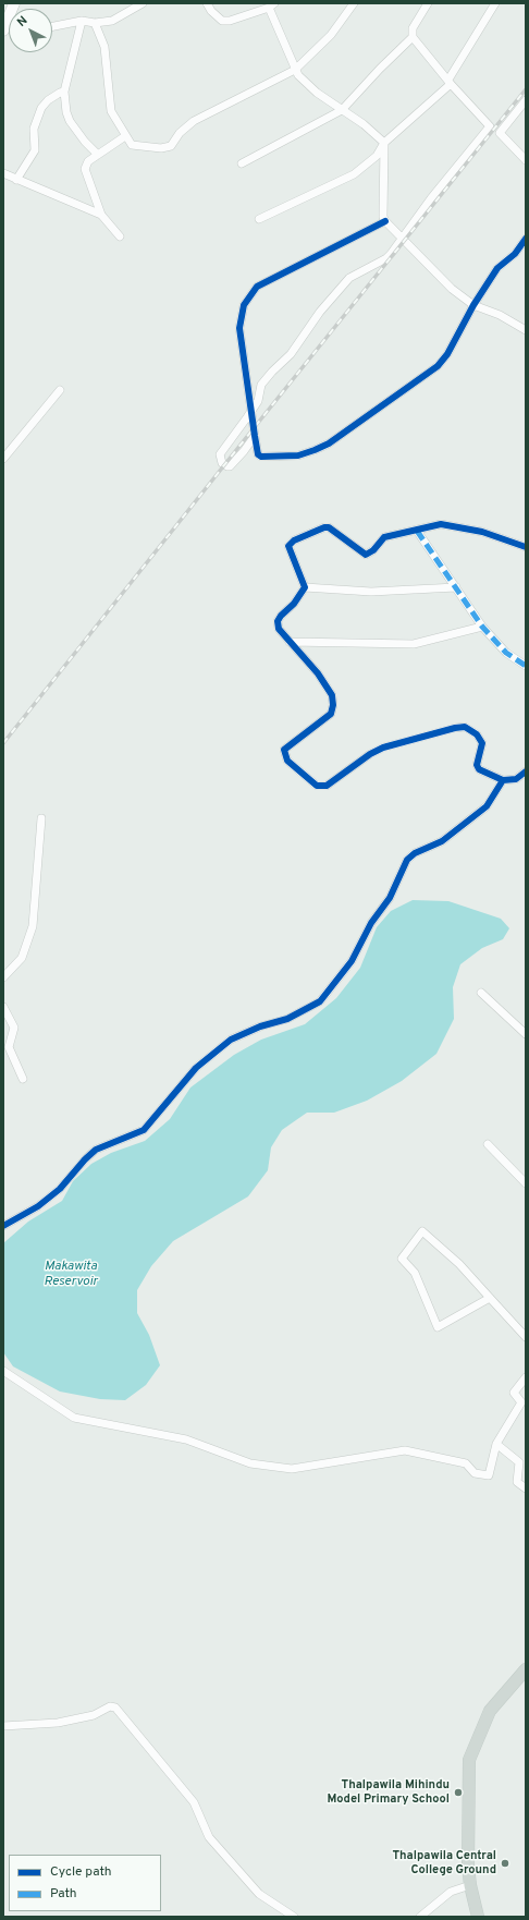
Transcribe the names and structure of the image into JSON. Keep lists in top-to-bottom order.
{
  "water": ["Makawita Reservoir"],
  "places": ["Thalpawila Mihindu Model Primary School", "Thalpawila Central College Ground"],
  "legend": ["Cycle path", "Path"],
  "north": "top left"
}
